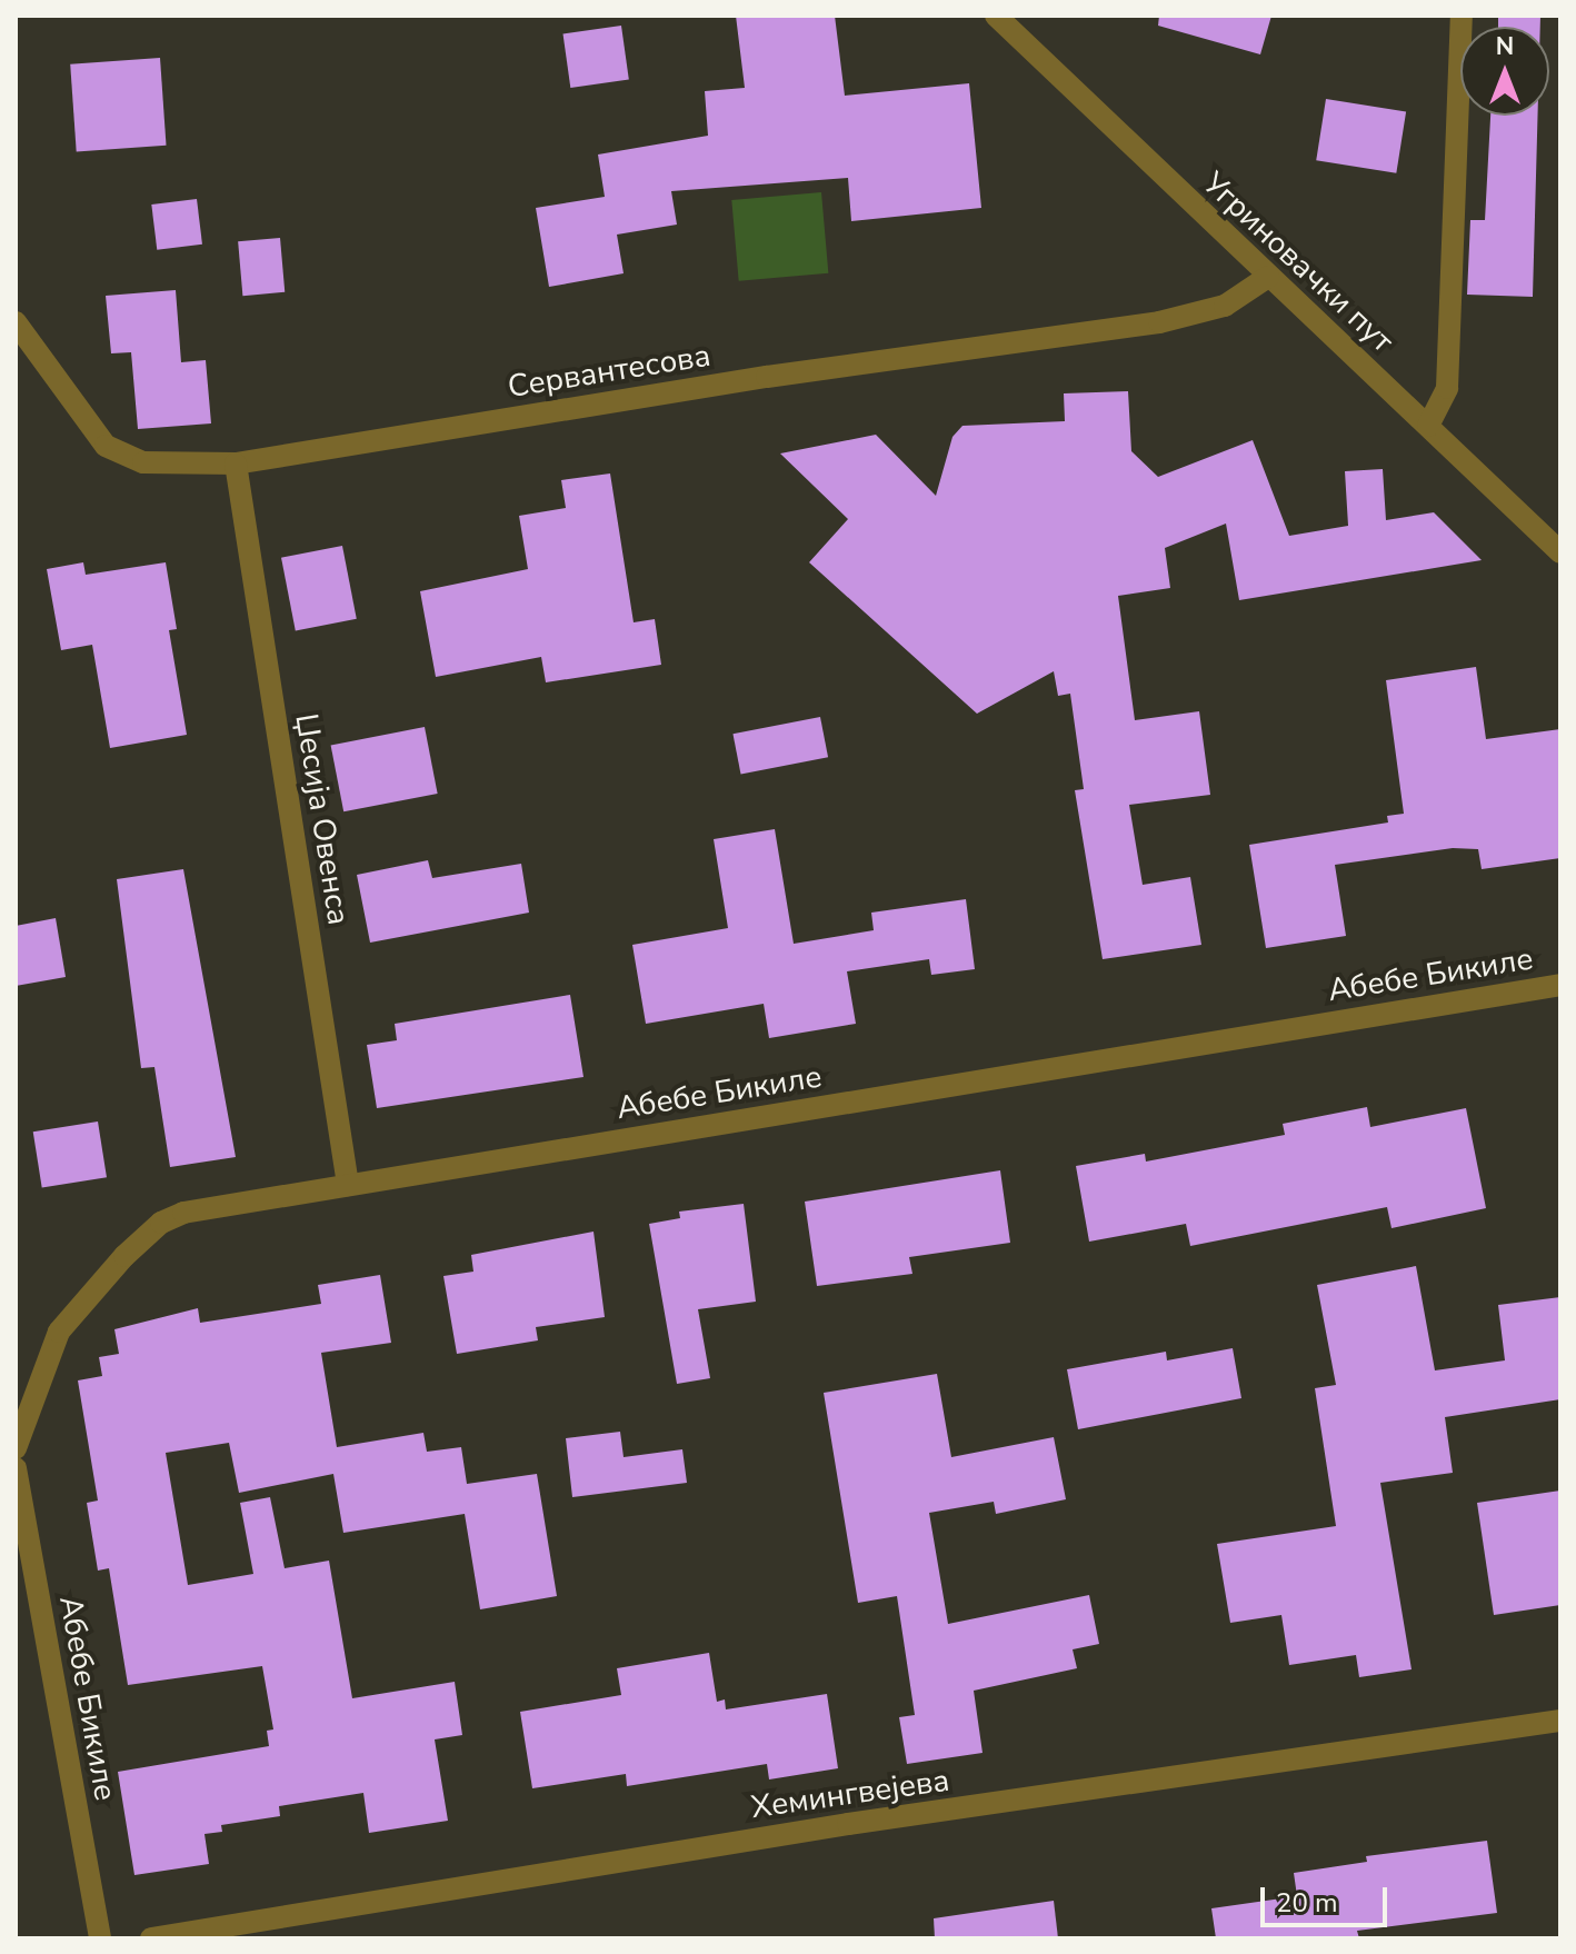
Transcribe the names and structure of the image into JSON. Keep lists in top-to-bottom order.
{
  "streets": {
    "street": [
      "Угриновачки пут",
      "Сервантесова",
      "Џесија Овенса",
      "Абебе Бикиле",
      "Хемингвејева"
    ]
  },
  "crossings": [
    ["Угриновачки пут", "Сервантесова"],
    ["Сервантесова", "Џесија Овенса"],
    ["Џесија Овенса", "Абебе Бикиле"]
  ],
  "scale_bar": "20 m",
  "north": "top"
}
